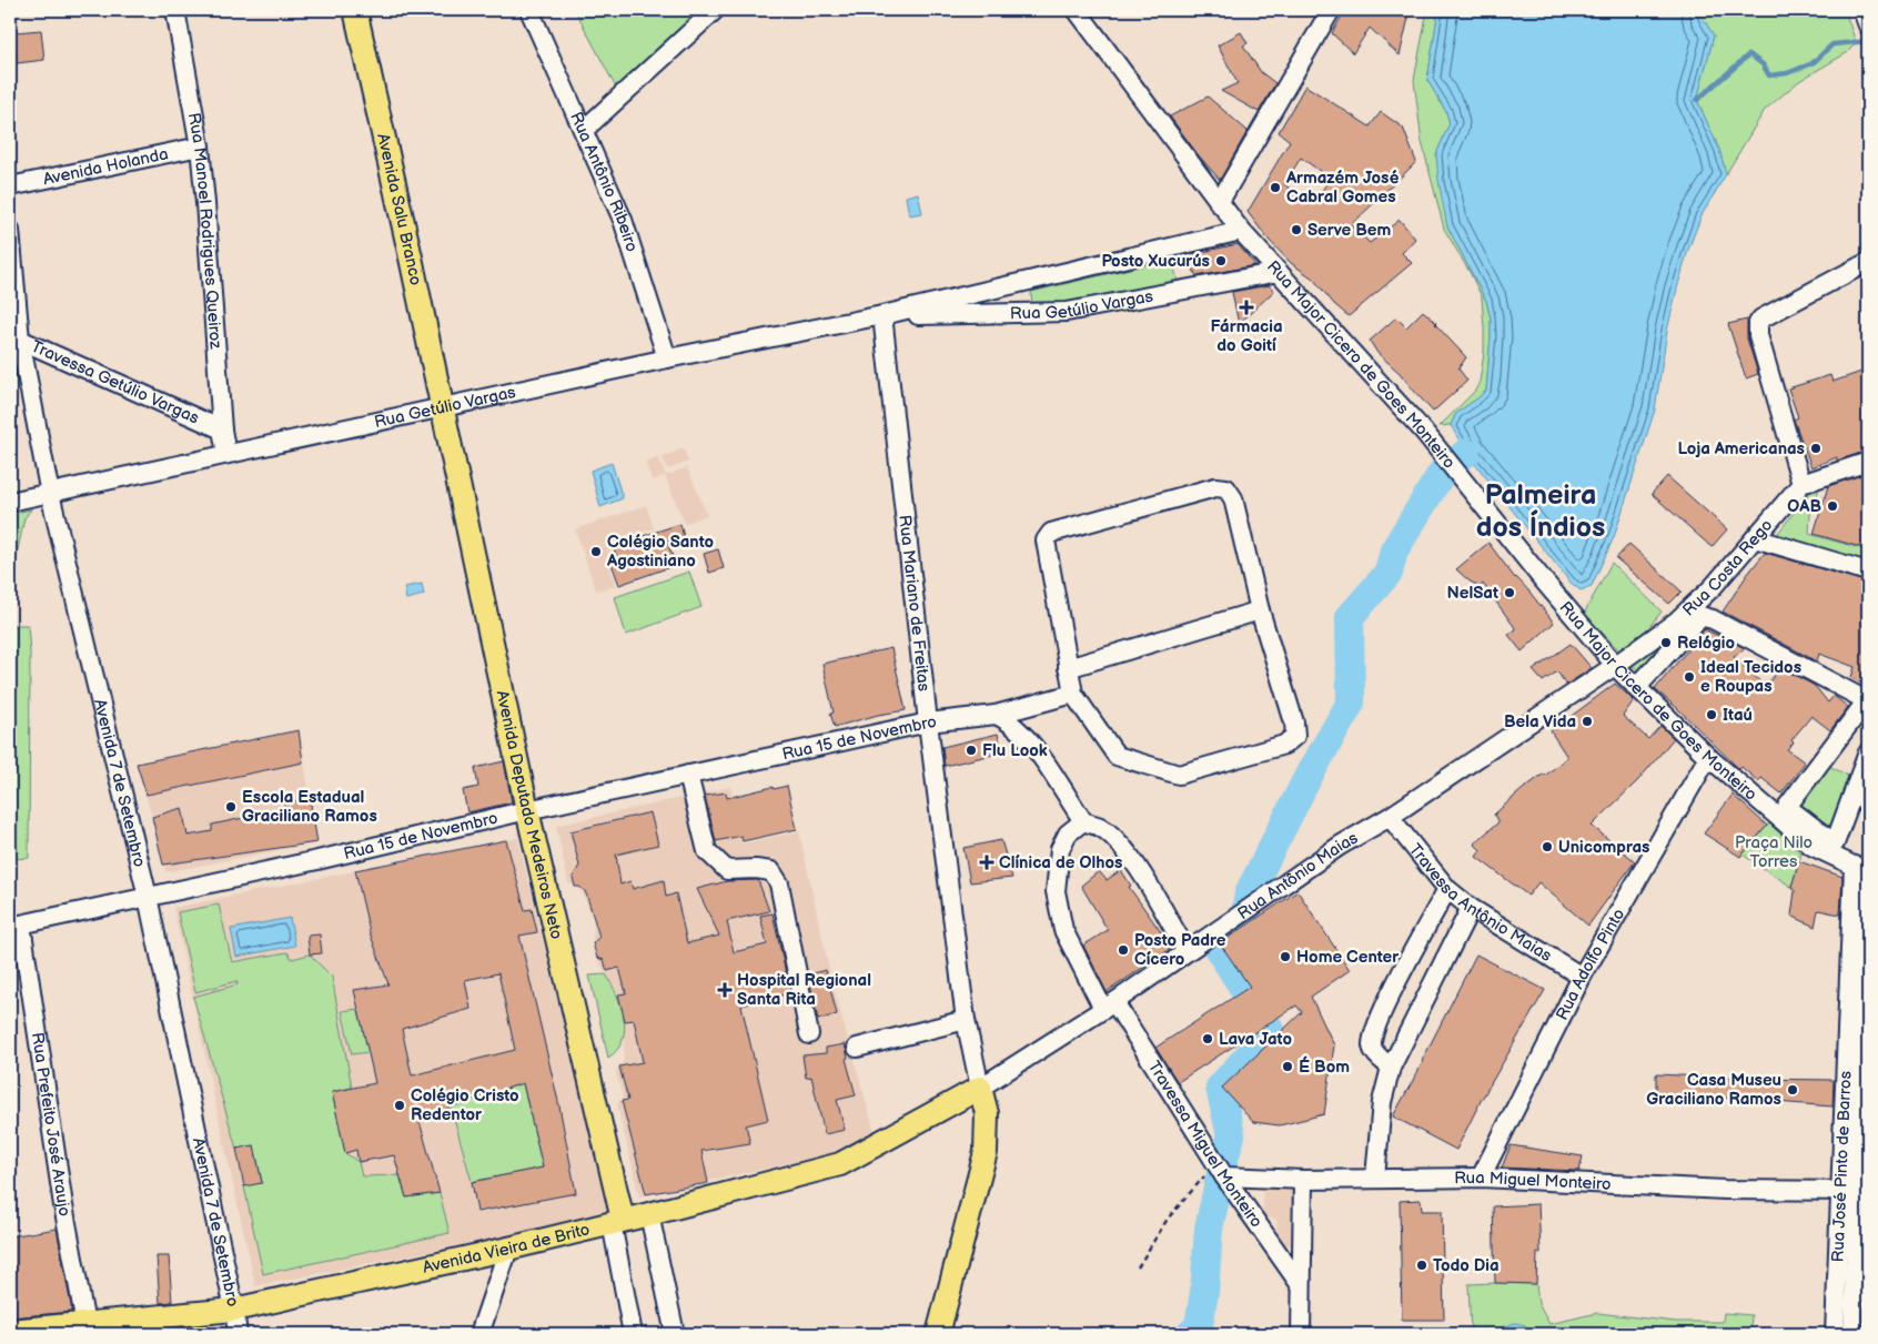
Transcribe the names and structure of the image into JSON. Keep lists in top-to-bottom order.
{
  "streets": {
    "main road": ["Avenida Salu Branco", "Avenida Deputado Medeiros Neto", "Avenida Vieira de Brito"],
    "street": [
      "Avenida Holanda",
      "Rua Antônio Ribeiro",
      "Rua Manoel Rodrigues Queiroz",
      "Rua Getúlio Vargas",
      "Rua Major Cicero de Goes Monteiro",
      "Travessa Getúlio Vargas",
      "Rua Costa Rego",
      "Rua Mariano de Freitas",
      "Rua 15 de Novembro",
      "Avenida 7 de Setembro",
      "Rua Antônio Maias",
      "Travessa Antônio Maias",
      "Rua Adolfo Pinto",
      "Rua Prefeito José Araujo",
      "Travessa Miguel Monteiro",
      "Rua José Pinto de Barros",
      "Rua Miguel Monteiro"
    ]
  },
  "crossings": [
    ["Avenida Holanda", "Rua Manoel Rodrigues Queiroz"],
    ["Rua Antônio Ribeiro", "Rua Getúlio Vargas"],
    ["Avenida Salu Branco", "Rua Getúlio Vargas"],
    ["Avenida Salu Branco", "Avenida Deputado Medeiros Neto"],
    ["Rua Manoel Rodrigues Queiroz", "Rua Getúlio Vargas"],
    ["Rua Manoel Rodrigues Queiroz", "Travessa Getúlio Vargas"],
    ["Rua Getúlio Vargas", "Rua Major Cicero de Goes Monteiro"],
    ["Rua Getúlio Vargas", "Rua Mariano de Freitas"],
    ["Rua Getúlio Vargas", "Avenida 7 de Setembro"],
    ["Rua Getúlio Vargas", "Avenida Deputado Medeiros Neto"],
    ["Rua Major Cicero de Goes Monteiro", "Rua Costa Rego"],
    ["Rua Major Cicero de Goes Monteiro", "Rua Antônio Maias"],
    ["Rua Major Cicero de Goes Monteiro", "Rua Adolfo Pinto"],
    ["Rua Major Cicero de Goes Monteiro", "Rua José Pinto de Barros"],
    ["Travessa Getúlio Vargas", "Avenida 7 de Setembro"],
    ["Rua Costa Rego", "Rua Antônio Maias"],
    ["Rua Mariano de Freitas", "Rua 15 de Novembro"],
    ["Rua Mariano de Freitas", "Rua Antônio Maias"],
    ["Rua Mariano de Freitas", "Avenida Vieira de Brito"],
    ["Rua 15 de Novembro", "Avenida 7 de Setembro"],
    ["Rua 15 de Novembro", "Avenida Deputado Medeiros Neto"],
    ["Rua 15 de Novembro", "Rua Prefeito José Araujo"],
    ["Avenida 7 de Setembro", "Avenida Vieira de Brito"],
    ["Avenida Deputado Medeiros Neto", "Avenida Vieira de Brito"],
    ["Rua Antônio Maias", "Travessa Antônio Maias"],
    ["Rua Antônio Maias", "Travessa Miguel Monteiro"],
    ["Rua Antônio Maias", "Avenida Vieira de Brito"],
    ["Travessa Antônio Maias", "Rua Adolfo Pinto"],
    ["Rua Adolfo Pinto", "Rua Miguel Monteiro"],
    ["Rua Prefeito José Araujo", "Avenida Vieira de Brito"],
    ["Travessa Miguel Monteiro", "Rua Miguel Monteiro"],
    ["Rua José Pinto de Barros", "Rua Miguel Monteiro"]
  ],
  "districts": ["Palmeira dos Índios"],
  "parks": ["Praça Nilo Torres"],
  "places": {
    "other": [
      "Armazém José Cabral Gomes",
      "Serve Bem",
      "Posto Xucurús",
      "Loja Americanas",
      "OAB",
      "Colégio Santo Agostiniano",
      "NelSat",
      "Relógio",
      "Ideal Tecidos e Roupas",
      "Itaú",
      "Bela Vida",
      "Flu Look",
      "Escola Estadual Graciliano Ramos",
      "Unicompras",
      "Posto Padre Cícero",
      "Home Center",
      "Lava Jato",
      "É Bom",
      "Casa Museu Graciliano Ramos",
      "Colégio Cristo Redentor",
      "Todo Dia"
    ],
    "health": ["Fármacia do Goití", "Clínica de Olhos", "Hospital Regional Santa Rita"]
  }
}
